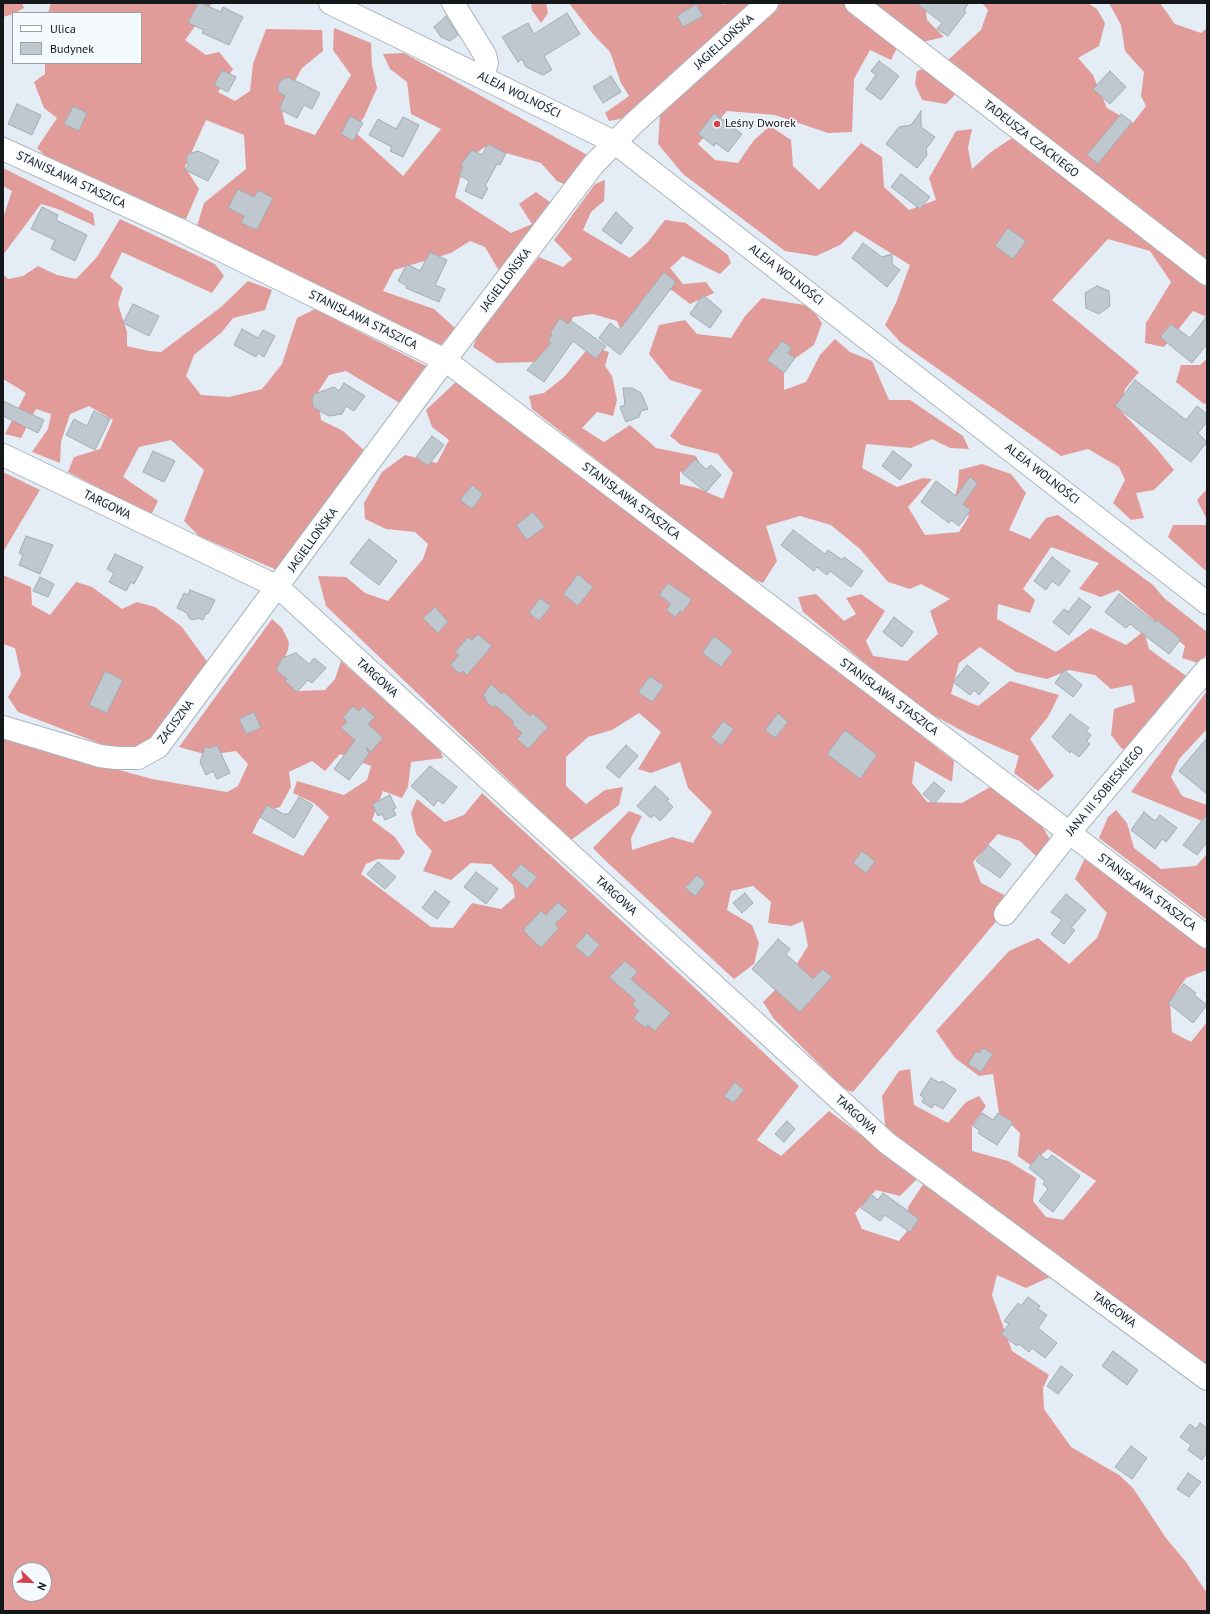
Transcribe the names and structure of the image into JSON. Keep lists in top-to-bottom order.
{
  "streets": {
    "street": [
      "JAGIELLOŃSKA",
      "ALEJA WOLNOŚCI",
      "TADEUSZA CZACKIEGO",
      "STANISŁAWA STASZICA",
      "TARGOWA",
      "ZACISZNA",
      "JANA III SOBIESKIEGO"
    ]
  },
  "crossings": [
    ["JAGIELLOŃSKA", "ALEJA WOLNOŚCI"],
    ["JAGIELLOŃSKA", "STANISŁAWA STASZICA"],
    ["JAGIELLOŃSKA", "TARGOWA"],
    ["JAGIELLOŃSKA", "ZACISZNA"],
    ["STANISŁAWA STASZICA", "JANA III SOBIESKIEGO"],
    ["TARGOWA", "ZACISZNA"]
  ],
  "places": ["Leśny Dworek"],
  "legend": ["Ulica", "Budynek"],
  "north": "bottom right"
}
